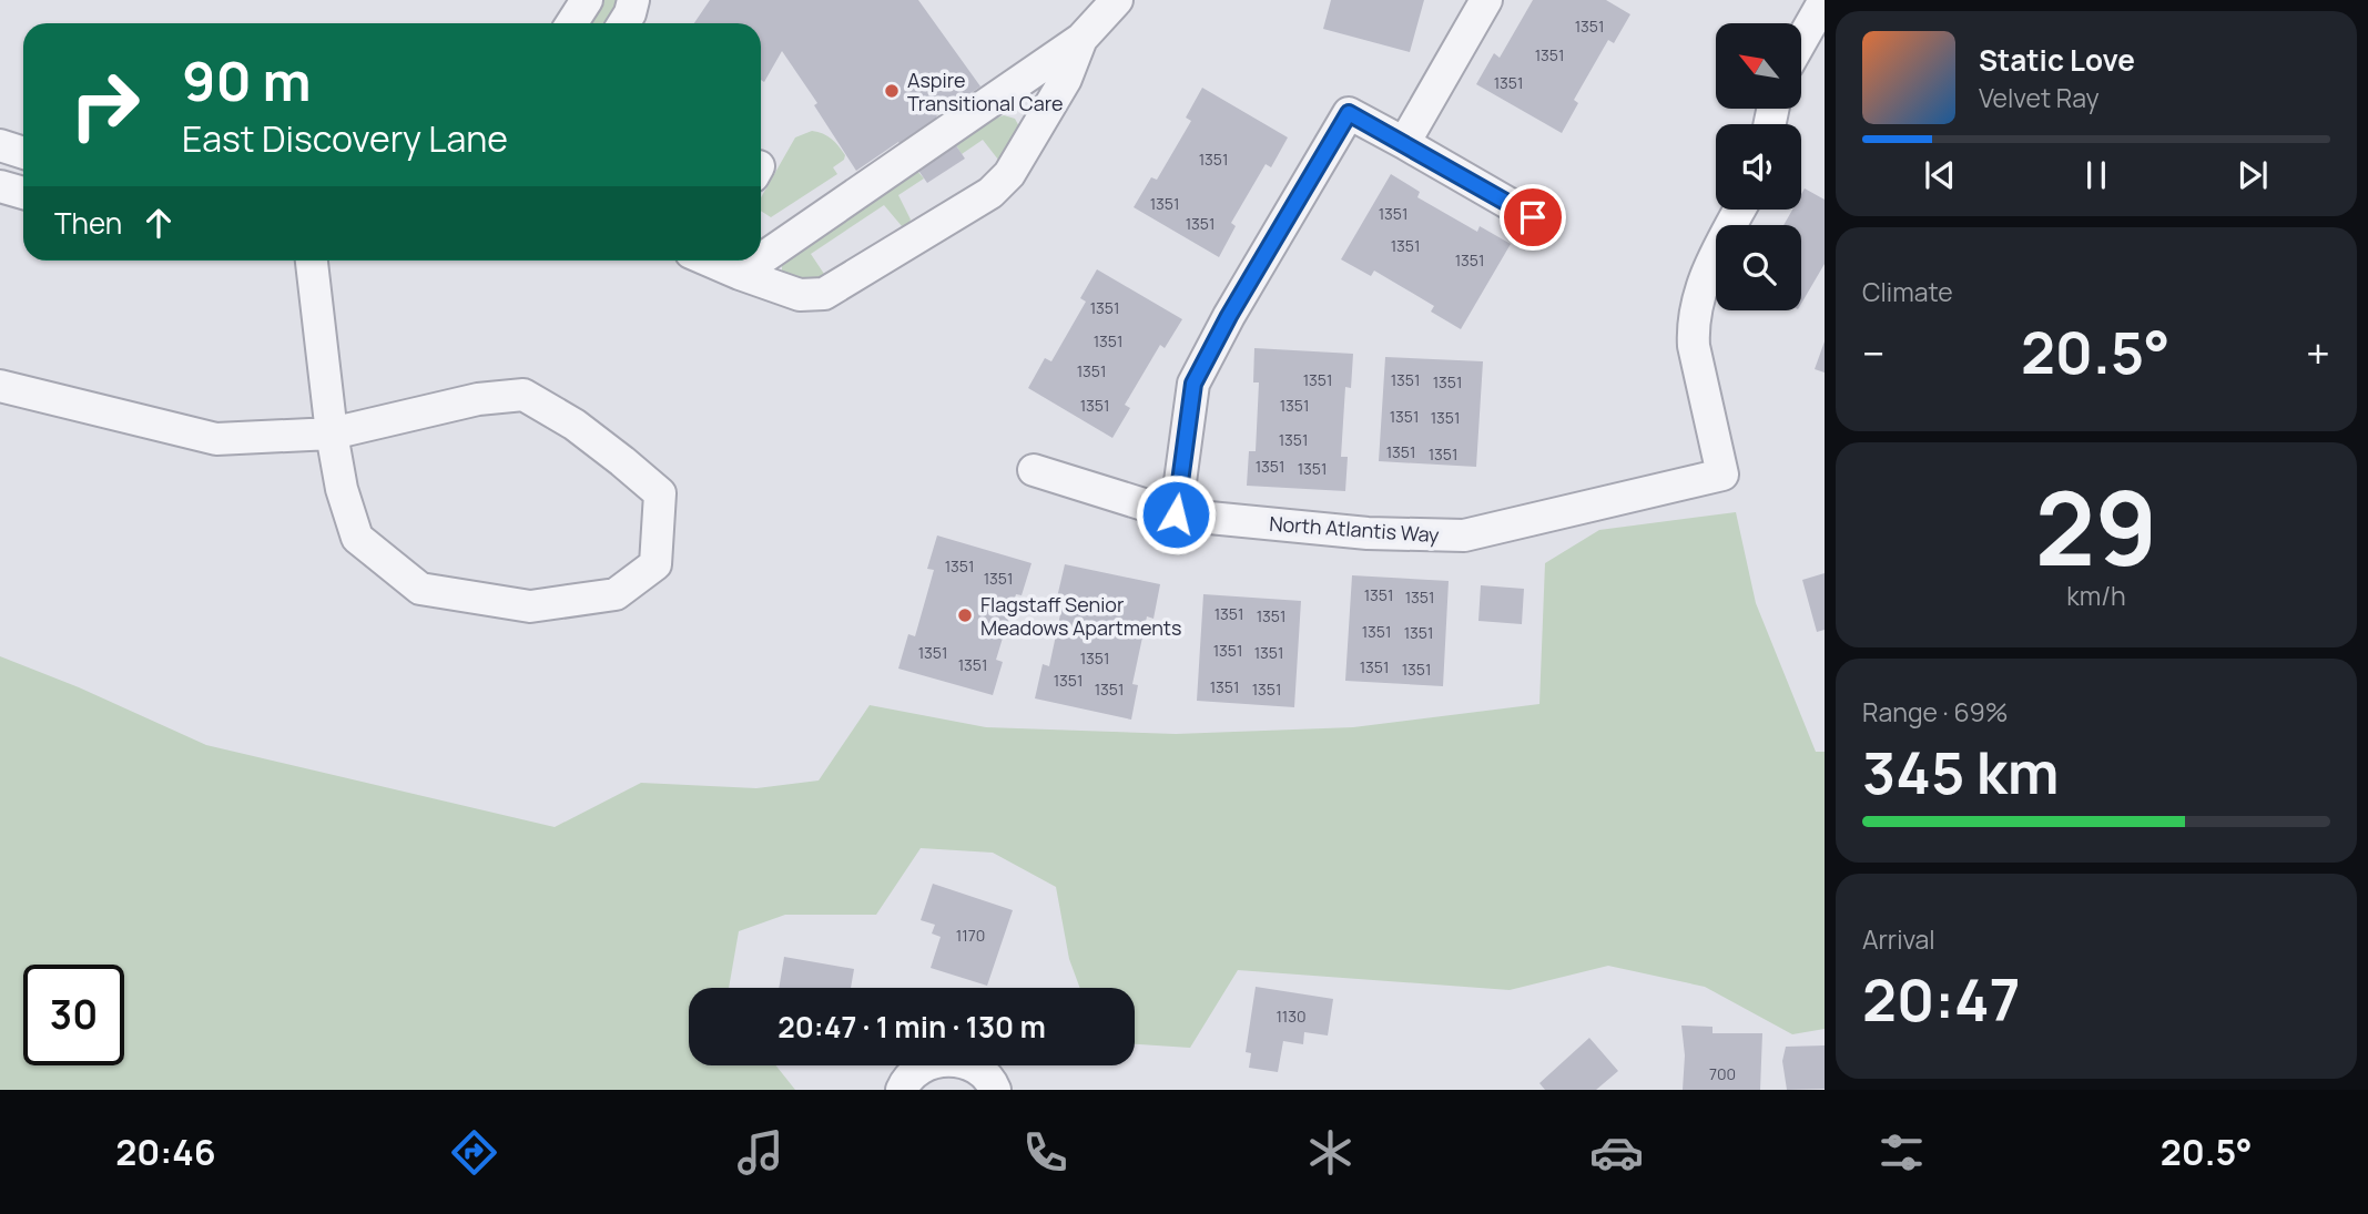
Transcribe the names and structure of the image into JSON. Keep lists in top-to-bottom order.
{
  "streets": {
    "street": ["North Atlantis Way"]
  },
  "places": ["Aspire Transitional Care", "Flagstaff Senior Meadows Apartments"],
  "house_numbers": [
    "1351",
    "1351",
    "1351",
    "1351",
    "1351",
    "1351",
    "1351",
    "1351",
    "1351",
    "1351",
    "1351",
    "1351",
    "1351",
    "1351",
    "1351",
    "1351",
    "1351",
    "1351",
    "1351",
    "1351",
    "1351",
    "1351",
    "1351",
    "1351",
    "1351",
    "1351",
    "1351",
    "1351",
    "1351",
    "1351",
    "1351",
    "1351",
    "1351",
    "1351",
    "1351",
    "1351",
    "1351",
    "1351",
    "1351",
    "1351",
    "1351",
    "1351",
    "1351",
    "1170",
    "1130",
    "700"
  ],
  "north": "top left",
  "page": {
    "turn": ["90 m", "East Discovery Lane"],
    "song": ["Static Love", "Velvet Ray"],
    "then": "Then",
    "tile": [
      "Climate",
      ["29", "km/h"],
      ["Range · 69%", "345 km"],
      ["Arrival", "20:47"]
    ],
    "heat": ["−", "20.5°", "+"],
    "limit": "30",
    "trip": "20:47 · 1 min · 130 m",
    "tabs": ["20:46", "20.5°"]
  }
}
